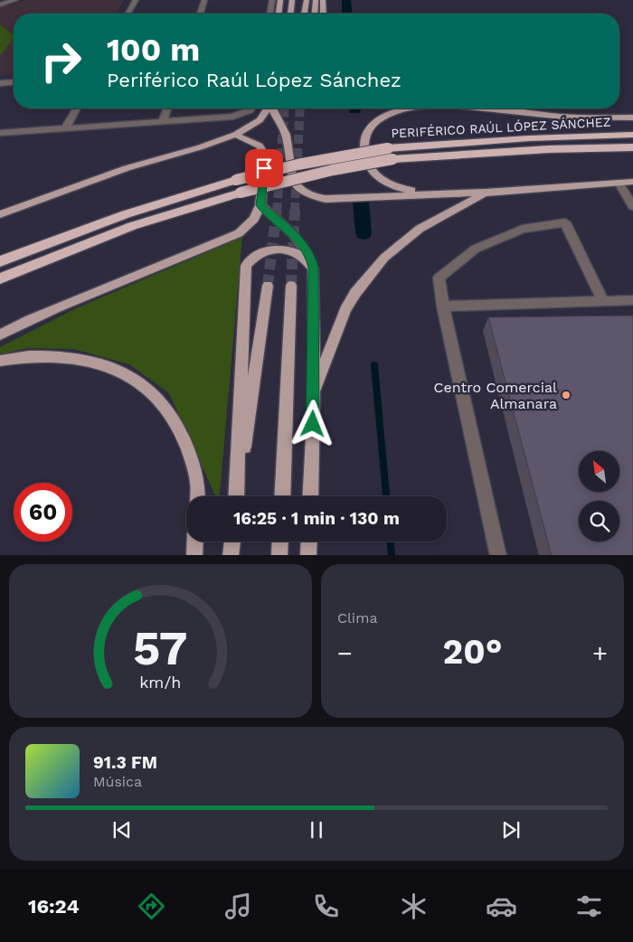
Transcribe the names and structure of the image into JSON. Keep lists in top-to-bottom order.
{
  "streets": {
    "highway": ["PERIFÉRICO RAÚL LÓPEZ SÁNCHEZ"]
  },
  "places": ["Centro Comercial Almanara"],
  "north": "top left",
  "page": {
    "turn": ["100 m", "Periférico Raúl López Sánchez"],
    "limit": "60",
    "trip": "16:25 · 1 min · 130 m",
    "tile": "Clima",
    "heat": ["−", "20°", "+"],
    "song": ["91.3 FM", "Música"],
    "tabs": "16:24",
    "gauge": ["57", "km/h"]
  }
}
